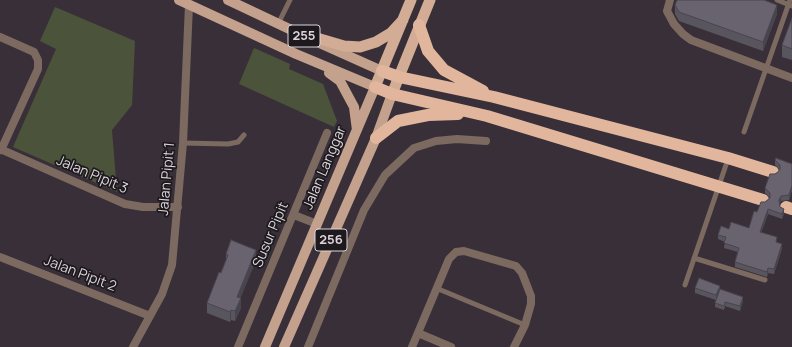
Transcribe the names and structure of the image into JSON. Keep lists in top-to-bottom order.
{
  "streets": {
    "highway": ["255", "Jalan Langgar", "256"],
    "street": [
      "Jalan Pipit 3",
      "Jalan Pipit 1",
      "Susur Pipit",
      "Jalan Pipit 2"
    ]
  },
  "crossings": [
    ["255", "Jalan Langgar"],
    ["255", "Jalan Pipit 1"],
    ["255", "256"],
    ["Jalan Pipit 3", "Jalan Pipit 1"],
    ["Jalan Pipit 1", "Jalan Pipit 2"]
  ]
}
